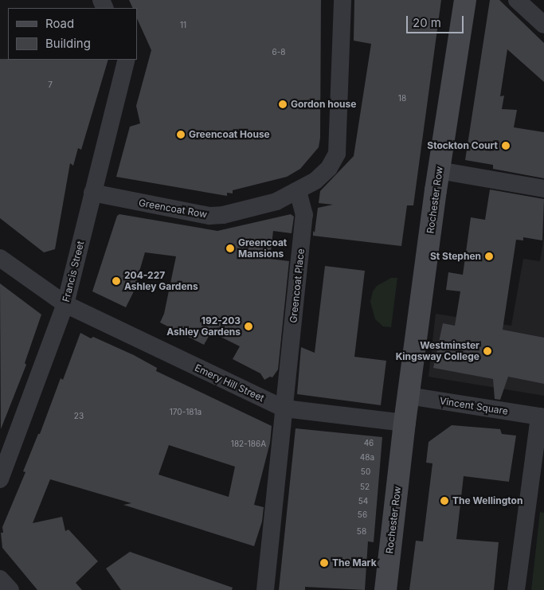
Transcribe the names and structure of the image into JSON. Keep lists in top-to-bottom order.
{
  "streets": {
    "main road": ["Rochester Row"],
    "street": [
      "Greencoat Row",
      "Francis Street",
      "Greencoat Place",
      "Emery Hill Street",
      "Vincent Square"
    ]
  },
  "crossings": [
    ["Rochester Row", "Emery Hill Street"],
    ["Rochester Row", "Vincent Square"],
    ["Greencoat Row", "Francis Street"],
    ["Greencoat Row", "Greencoat Place"],
    ["Francis Street", "Emery Hill Street"],
    ["Greencoat Place", "Emery Hill Street"]
  ],
  "places": [
    "Gordon house",
    "Greencoat House",
    "Stockton Court",
    "Greencoat Mansions",
    "St Stephen",
    "204-227 Ashley Gardens",
    "192-203 Ashley Gardens",
    "Westminster Kingsway College",
    "The Wellington",
    "The Mark"
  ],
  "house_numbers": [
    "11",
    "6-8",
    "7",
    "18",
    "170-181a",
    "23",
    "46",
    "182-186A",
    "48a",
    "50",
    "52",
    "54",
    "56",
    "58"
  ],
  "legend": ["Road", "Building"],
  "scale_bar": "20 m"
}
